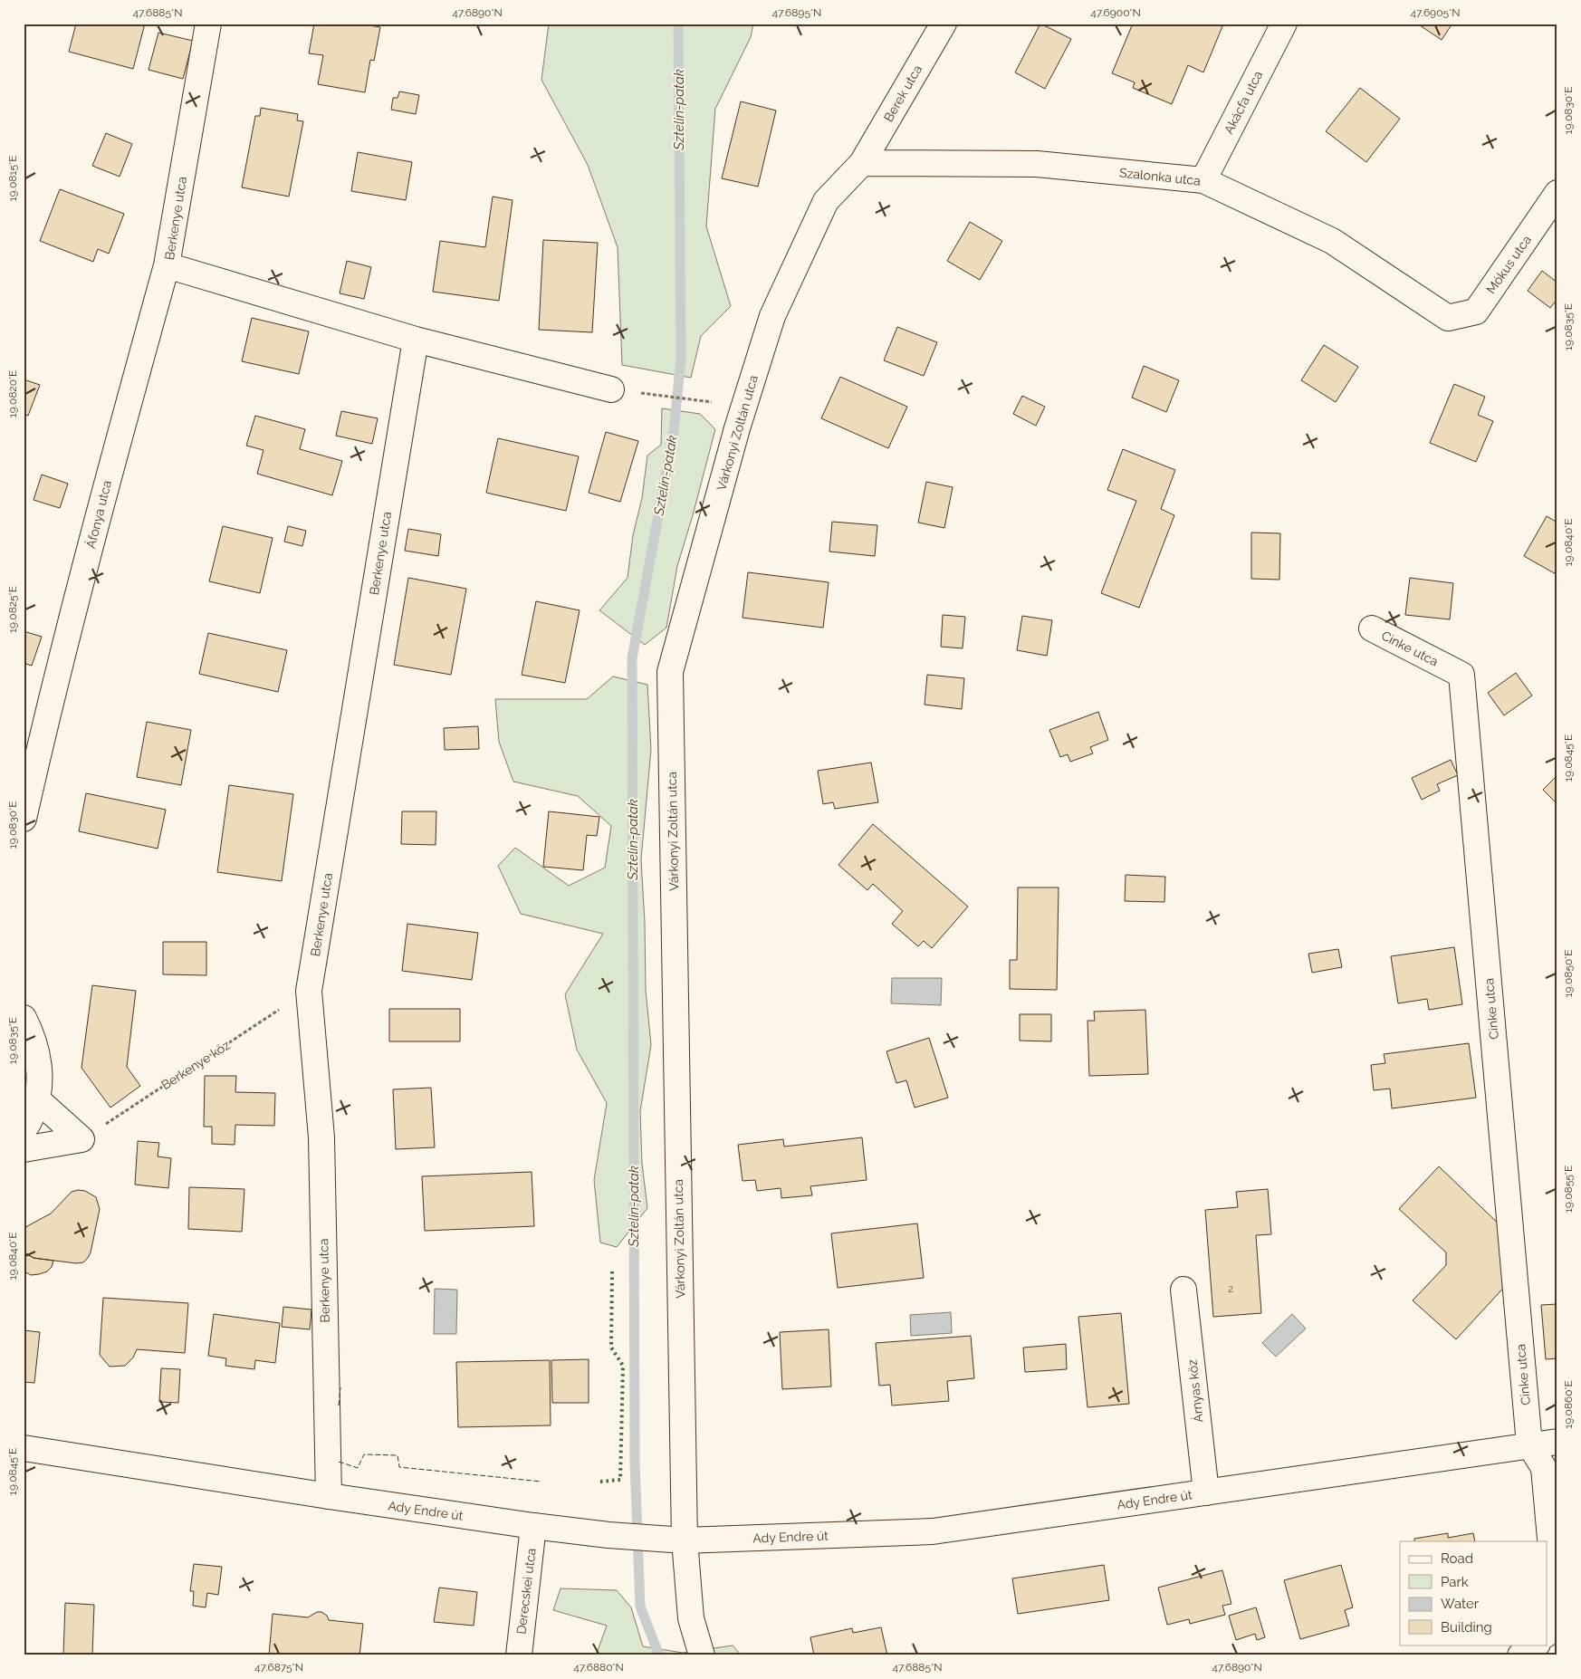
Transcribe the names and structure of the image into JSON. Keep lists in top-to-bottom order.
{
  "streets": {
    "street": [
      "Berek utca",
      "Akácfa utca",
      "Szalonka utca",
      "Berkenye utca",
      "Mókus utca",
      "Várkonyi Zoltán utca",
      "Áfonya utca",
      "Cinke utca",
      "Árnyas köz",
      "Ady Endre út",
      "Derecskei utca"
    ],
    "path": ["Berkenye köz"]
  },
  "crossings": [
    ["Berek utca", "Szalonka utca"],
    ["Berek utca", "Várkonyi Zoltán utca"],
    ["Akácfa utca", "Szalonka utca"],
    ["Szalonka utca", "Mókus utca"],
    ["Szalonka utca", "Várkonyi Zoltán utca"],
    ["Berkenye utca", "Áfonya utca"],
    ["Berkenye utca", "Berkenye köz"],
    ["Berkenye utca", "Ady Endre út"],
    ["Várkonyi Zoltán utca", "Ady Endre út"],
    ["Cinke utca", "Ady Endre út"],
    ["Árnyas köz", "Ady Endre út"],
    ["Ady Endre út", "Derecskei utca"]
  ],
  "water": ["Sztelin-patak"],
  "house_numbers": ["2"],
  "legend": [
    "Road",
    "Park",
    "Water",
    "Building"
  ],
  "coordinates": [
    "47.6885°N",
    "47.6890°N",
    "47.6895°N",
    "47.6900°N",
    "47.6905°N",
    "19.0830°E",
    "19.0815°E",
    "19.0835°E",
    "19.0820°E",
    "19.0840°E",
    "19.0825°E",
    "19.0845°E",
    "19.0850°E",
    "19.0855°E",
    "19.0860°E",
    "47.6875°N",
    "47.6880°N"
  ]
}
